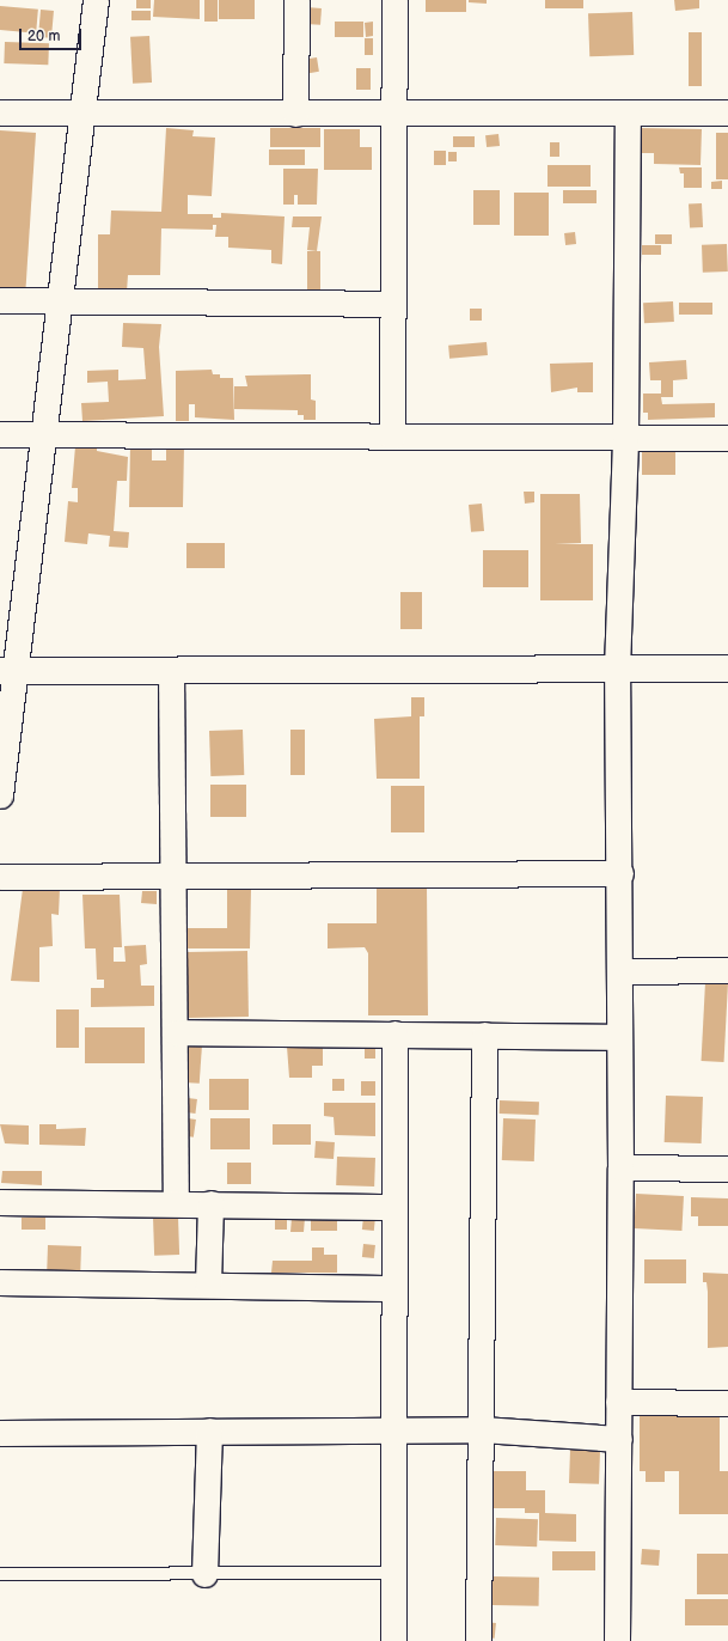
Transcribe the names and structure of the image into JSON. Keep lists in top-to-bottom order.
{
  "scale_bar": "20 m"
}
